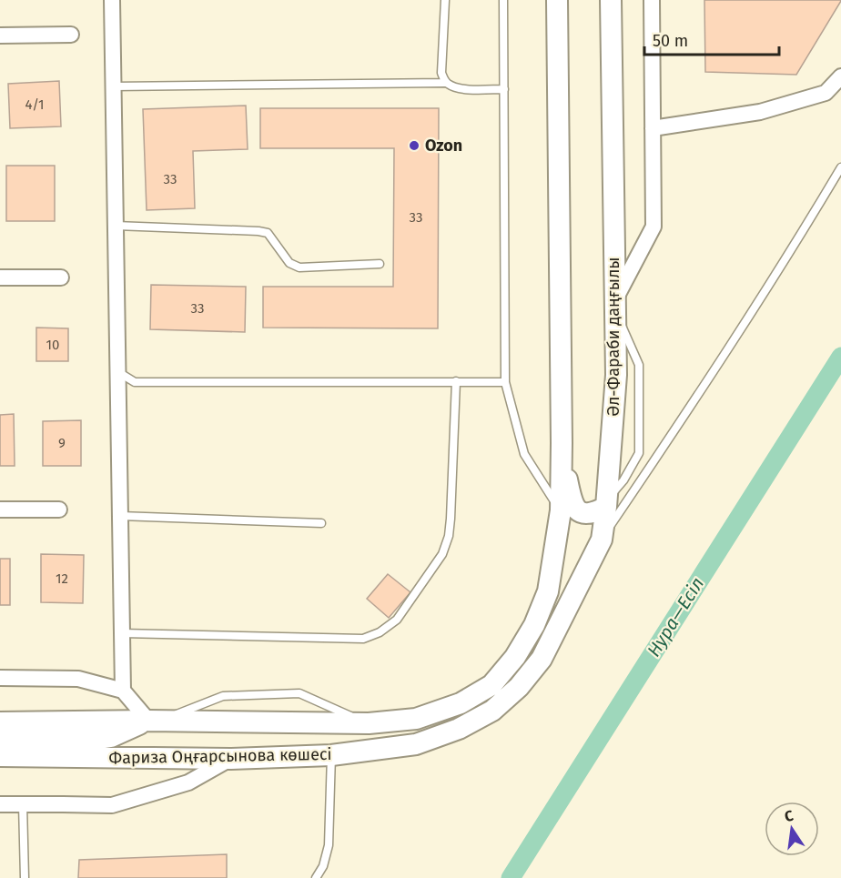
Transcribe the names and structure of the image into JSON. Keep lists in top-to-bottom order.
{
  "streets": {
    "street": ["Әл-Фараби даңғылы", "Фариза Оңғарсынова көшесі"]
  },
  "crossings": [
    ["Әл-Фараби даңғылы", "Фариза Оңғарсынова көшесі"]
  ],
  "water": ["Нура—Есіл"],
  "places": ["Ozon"],
  "house_numbers": [
    "4/1",
    "33",
    "33",
    "33",
    "10",
    "9",
    "12"
  ],
  "scale_bar": "50 m",
  "north": "top"
}
